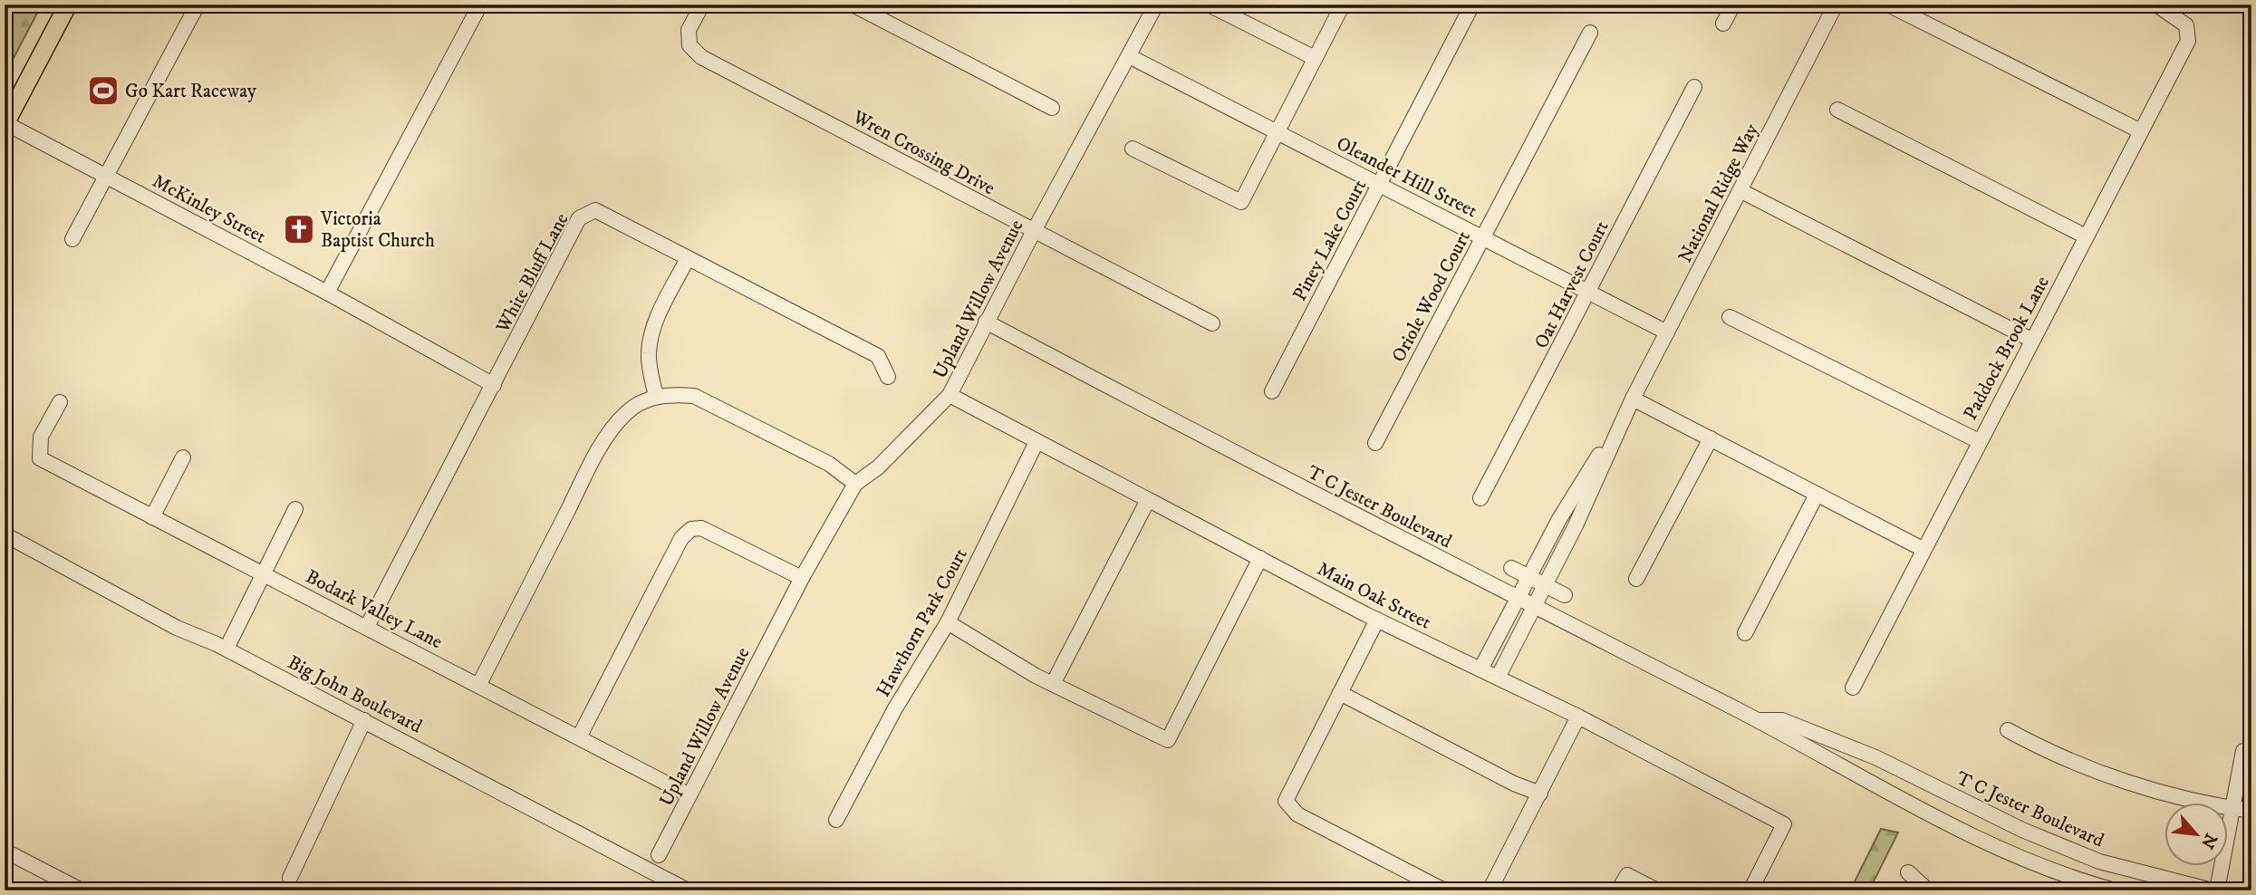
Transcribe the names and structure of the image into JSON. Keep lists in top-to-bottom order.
{
  "streets": {
    "street": [
      "Wren Crossing Drive",
      "Oleander Hill Street",
      "National Ridge Way",
      "McKinley Street",
      "Piney Lake Court",
      "White Bluff Lane",
      "Oat Harvest Court",
      "Oriole Wood Court",
      "Upland Willow Avenue",
      "Paddock Brook Lane",
      "T C Jester Boulevard",
      "Main Oak Street",
      "Bodark Valley Lane",
      "Hawthorn Park Court",
      "Big John Boulevard"
    ]
  },
  "crossings": [
    ["Wren Crossing Drive", "Upland Willow Avenue"],
    ["Oleander Hill Street", "National Ridge Way"],
    ["Oleander Hill Street", "Piney Lake Court"],
    ["Oleander Hill Street", "Oat Harvest Court"],
    ["Oleander Hill Street", "Oriole Wood Court"],
    ["Oleander Hill Street", "Upland Willow Avenue"],
    ["National Ridge Way", "T C Jester Boulevard"],
    ["National Ridge Way", "Main Oak Street"],
    ["McKinley Street", "White Bluff Lane"],
    ["White Bluff Lane", "Bodark Valley Lane"],
    ["Upland Willow Avenue", "T C Jester Boulevard"],
    ["Upland Willow Avenue", "Main Oak Street"],
    ["Upland Willow Avenue", "Bodark Valley Lane"],
    ["Main Oak Street", "Hawthorn Park Court"]
  ],
  "places": {
    "sports": ["Go Kart Raceway"],
    "church": ["Victoria Baptist Church"]
  },
  "north": "bottom right"
}
